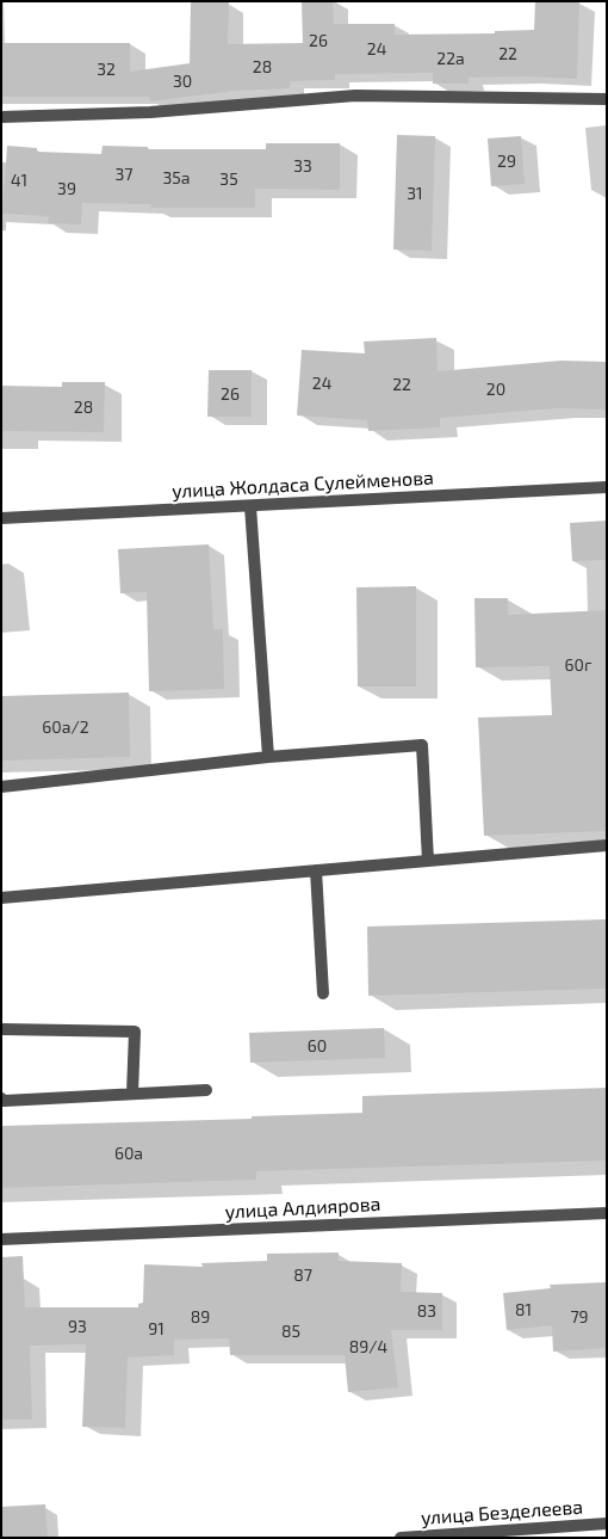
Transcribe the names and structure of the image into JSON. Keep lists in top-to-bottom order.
{
  "streets": {
    "street": ["улица Жолдаса Сулейменова", "улица Алдиярова", "улица Безделеева"]
  },
  "house_numbers": [
    "26",
    "24",
    "22",
    "22а",
    "28",
    "32",
    "30",
    "29",
    "33",
    "37",
    "35а",
    "35",
    "41",
    "39",
    "31",
    "24",
    "22",
    "20",
    "26",
    "28",
    "60г",
    "60а/2",
    "60",
    "60а",
    "87",
    "81",
    "83",
    "89",
    "79",
    "93",
    "91",
    "85",
    "89/4"
  ]
}
